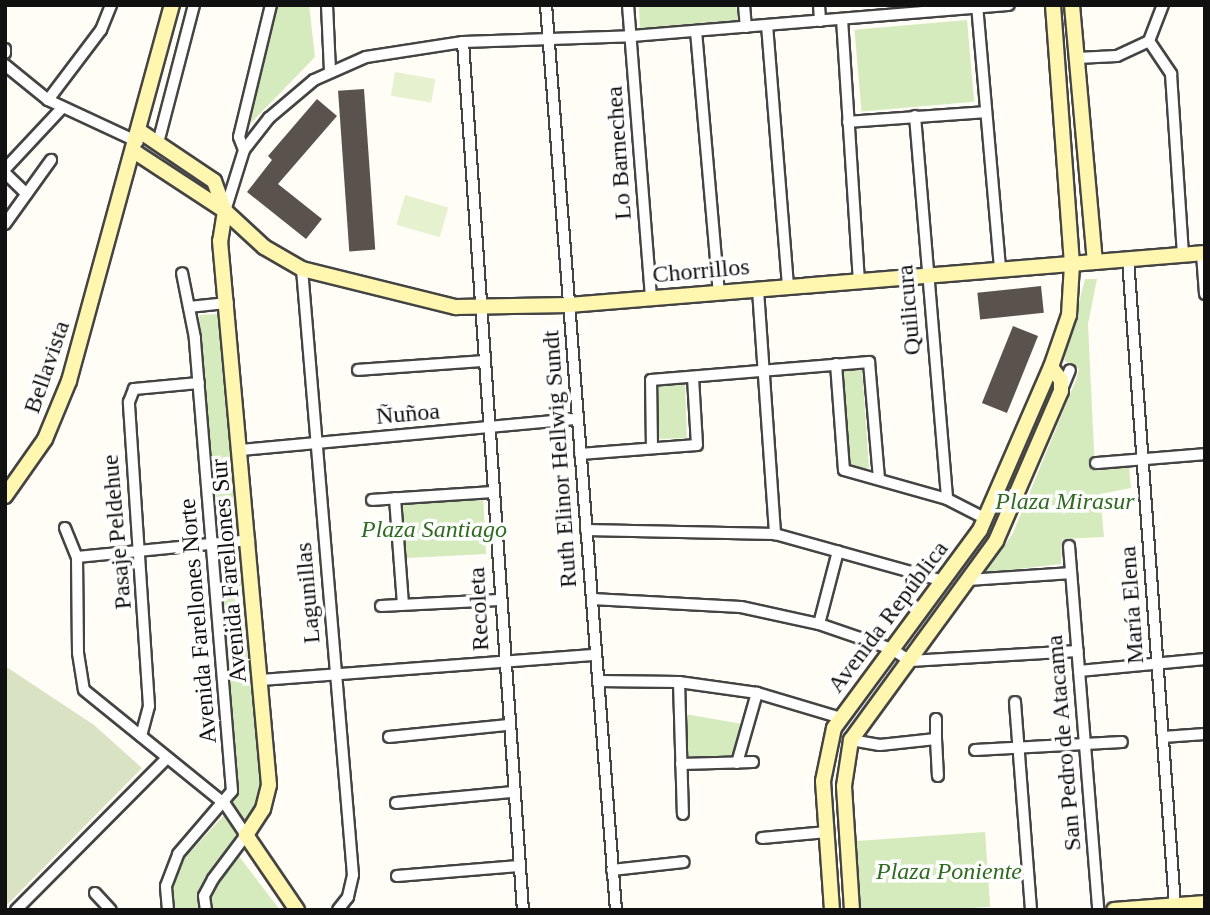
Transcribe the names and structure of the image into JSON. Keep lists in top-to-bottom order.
{
  "streets": {
    "street": [
      "Lo Barnechea",
      "Chorrillos",
      "Quilicura",
      "Bellavista",
      "Ñuñoa",
      "Ruth Elinor Hellwig Sundt",
      "Pasaje Peldehue",
      "Avenida Farellones Sur",
      "Lagunillas",
      "María Elena",
      "Recoleta",
      "Avenida República",
      "Avenida Farellones Norte",
      "San Pedro de Atacama"
    ]
  },
  "crossings": [
    ["Lo Barnechea", "Chorrillos"],
    ["Chorrillos", "Quilicura"],
    ["Chorrillos", "Bellavista"],
    ["Chorrillos", "Ruth Elinor Hellwig Sundt"],
    ["Chorrillos", "Avenida Farellones Sur"],
    ["Chorrillos", "Lagunillas"],
    ["Chorrillos", "María Elena"],
    ["Chorrillos", "Recoleta"],
    ["Chorrillos", "Avenida República"],
    ["Ñuñoa", "Ruth Elinor Hellwig Sundt"],
    ["Ñuñoa", "Avenida Farellones Sur"],
    ["Ñuñoa", "Lagunillas"],
    ["Ñuñoa", "Recoleta"],
    ["Pasaje Peldehue", "Avenida Farellones Norte"]
  ],
  "parks": ["Plaza Mirasur", "Plaza Santiago", "Plaza Poniente"]
}
